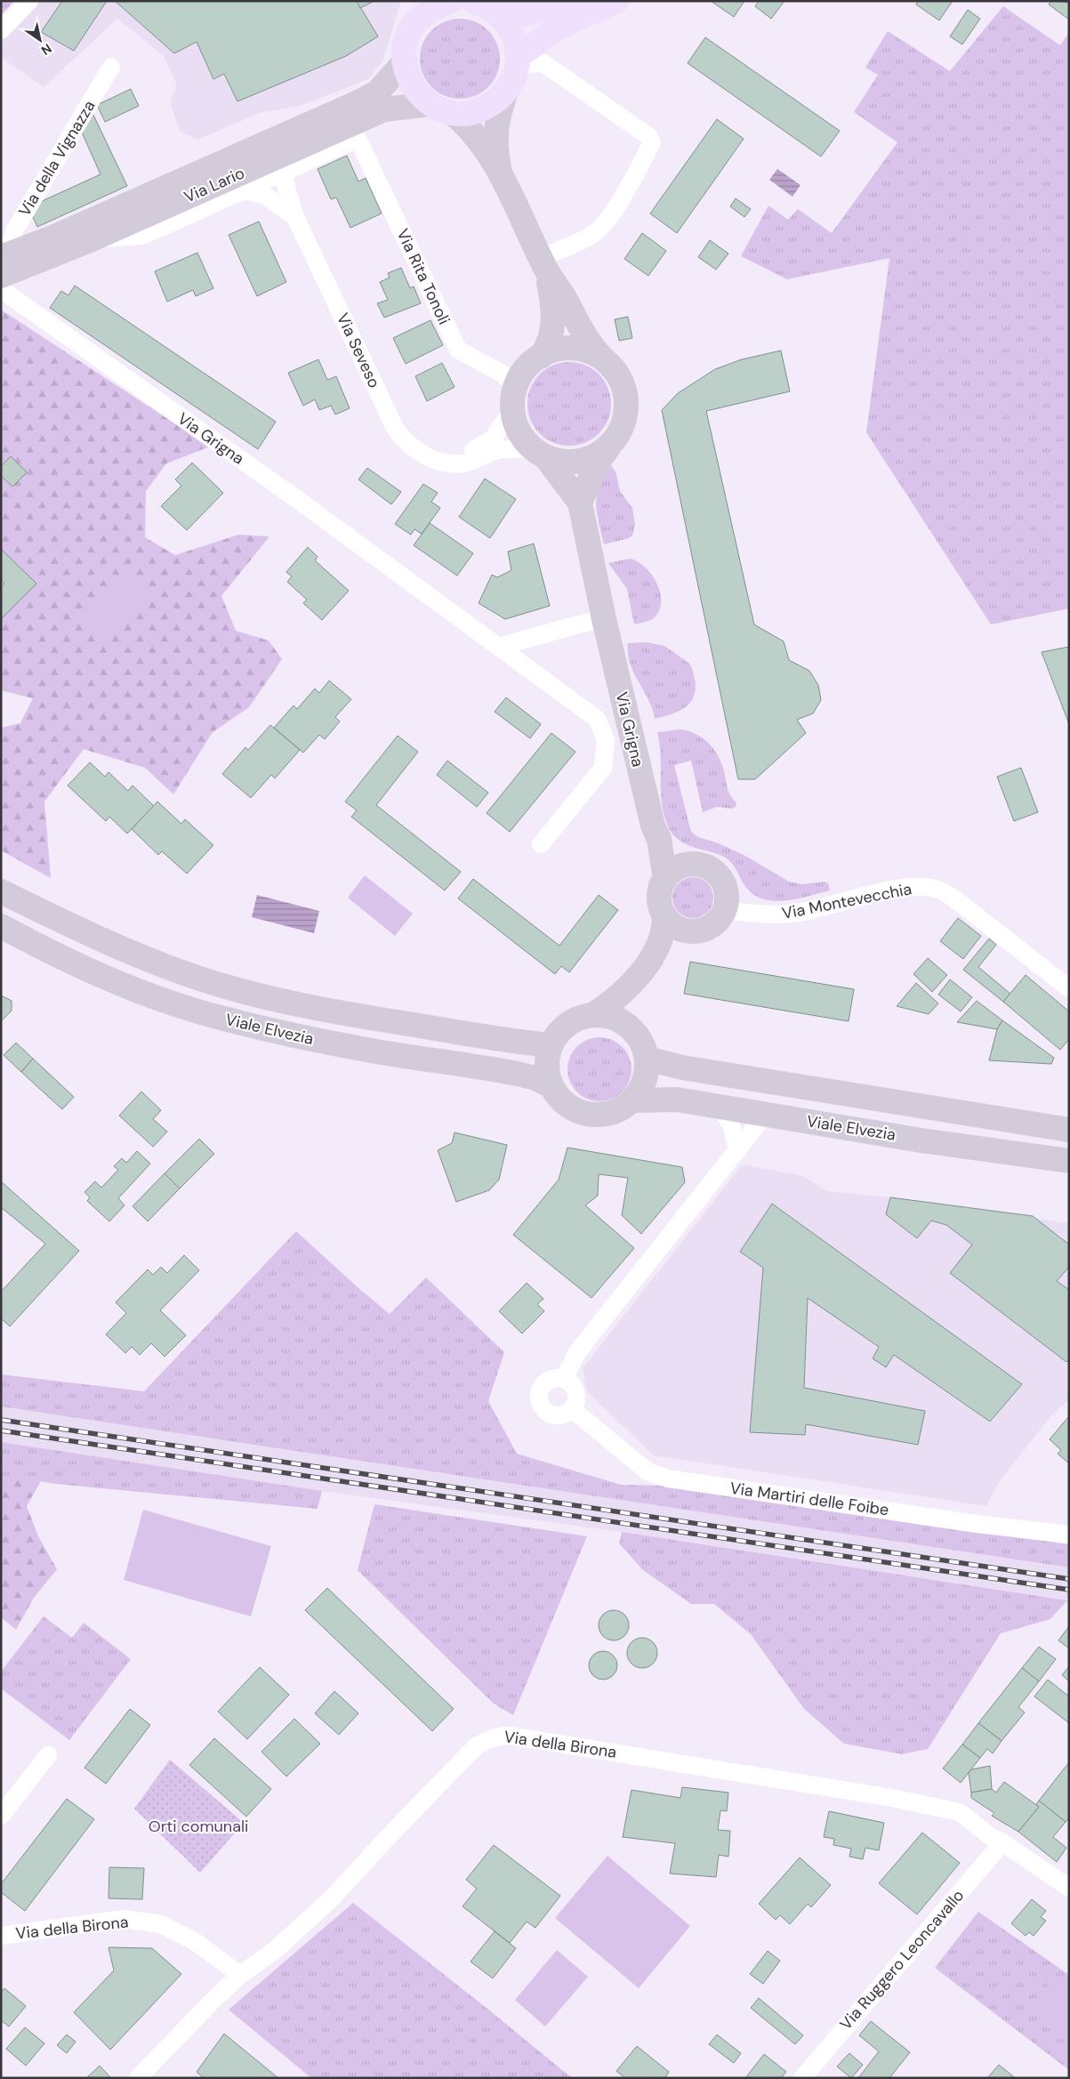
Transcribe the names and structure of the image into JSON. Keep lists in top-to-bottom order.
{
  "streets": {
    "main road": ["Via Lario", "Via Grigna", "Viale Elvezia"],
    "street": [
      "Via della Vignazza",
      "Via Rita Tonoli",
      "Via Seveso",
      "Via Montevecchia",
      "Via Martiri delle Foibe",
      "Via della Birona",
      "Via Ruggero Leoncavallo"
    ]
  },
  "crossings": [
    ["Via della Vignazza", "Via Lario"],
    ["Via Rita Tonoli", "Via Seveso"],
    ["Via Rita Tonoli", "Via Grigna"],
    ["Via Seveso", "Via Grigna"],
    ["Via Grigna", "Via Montevecchia"],
    ["Via della Birona", "Via Ruggero Leoncavallo"]
  ],
  "parks": ["Orti comunali"],
  "north": "bottom right"
}
